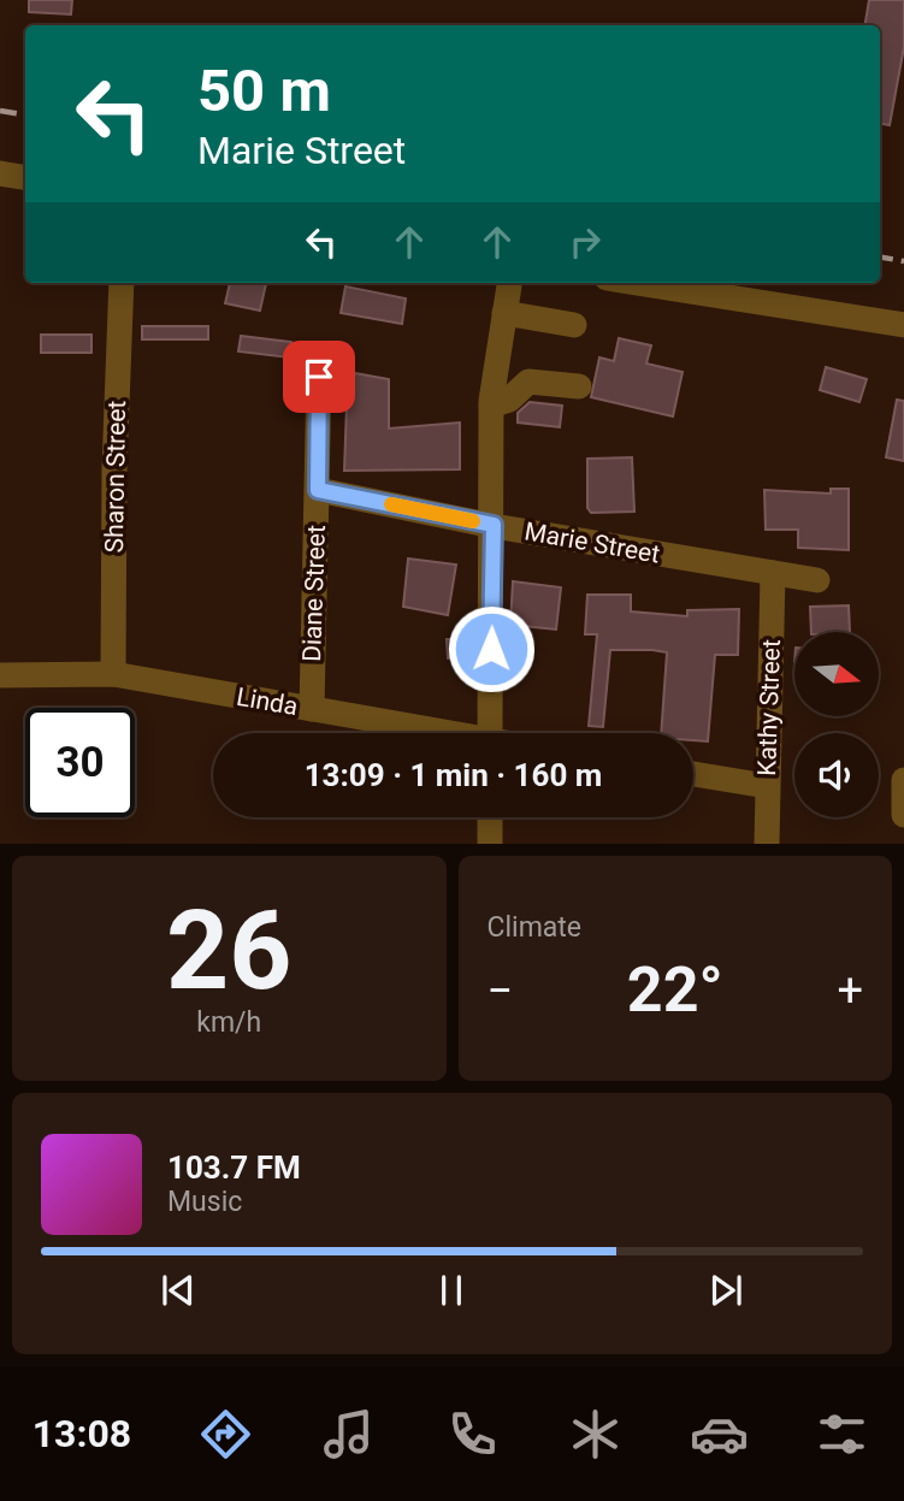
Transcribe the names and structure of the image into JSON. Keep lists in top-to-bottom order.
{
  "streets": {
    "street": [
      "Sharon Street",
      "Marie Street",
      "Diane Street",
      "Linda",
      "Kathy Street"
    ]
  },
  "crossings": [
    ["Sharon Street", "Linda"],
    ["Marie Street", "Diane Street"],
    ["Marie Street", "Kathy Street"],
    ["Diane Street", "Linda"]
  ],
  "north": "right",
  "page": {
    "turn": ["50 m", "Marie Street"],
    "limit": "30",
    "trip": "13:09 · 1 min · 160 m",
    "tile": [
      ["26", "km/h"],
      "Climate"
    ],
    "heat": ["−", "22°", "+"],
    "song": ["103.7 FM", "Music"],
    "tabs": "13:08"
  }
}
